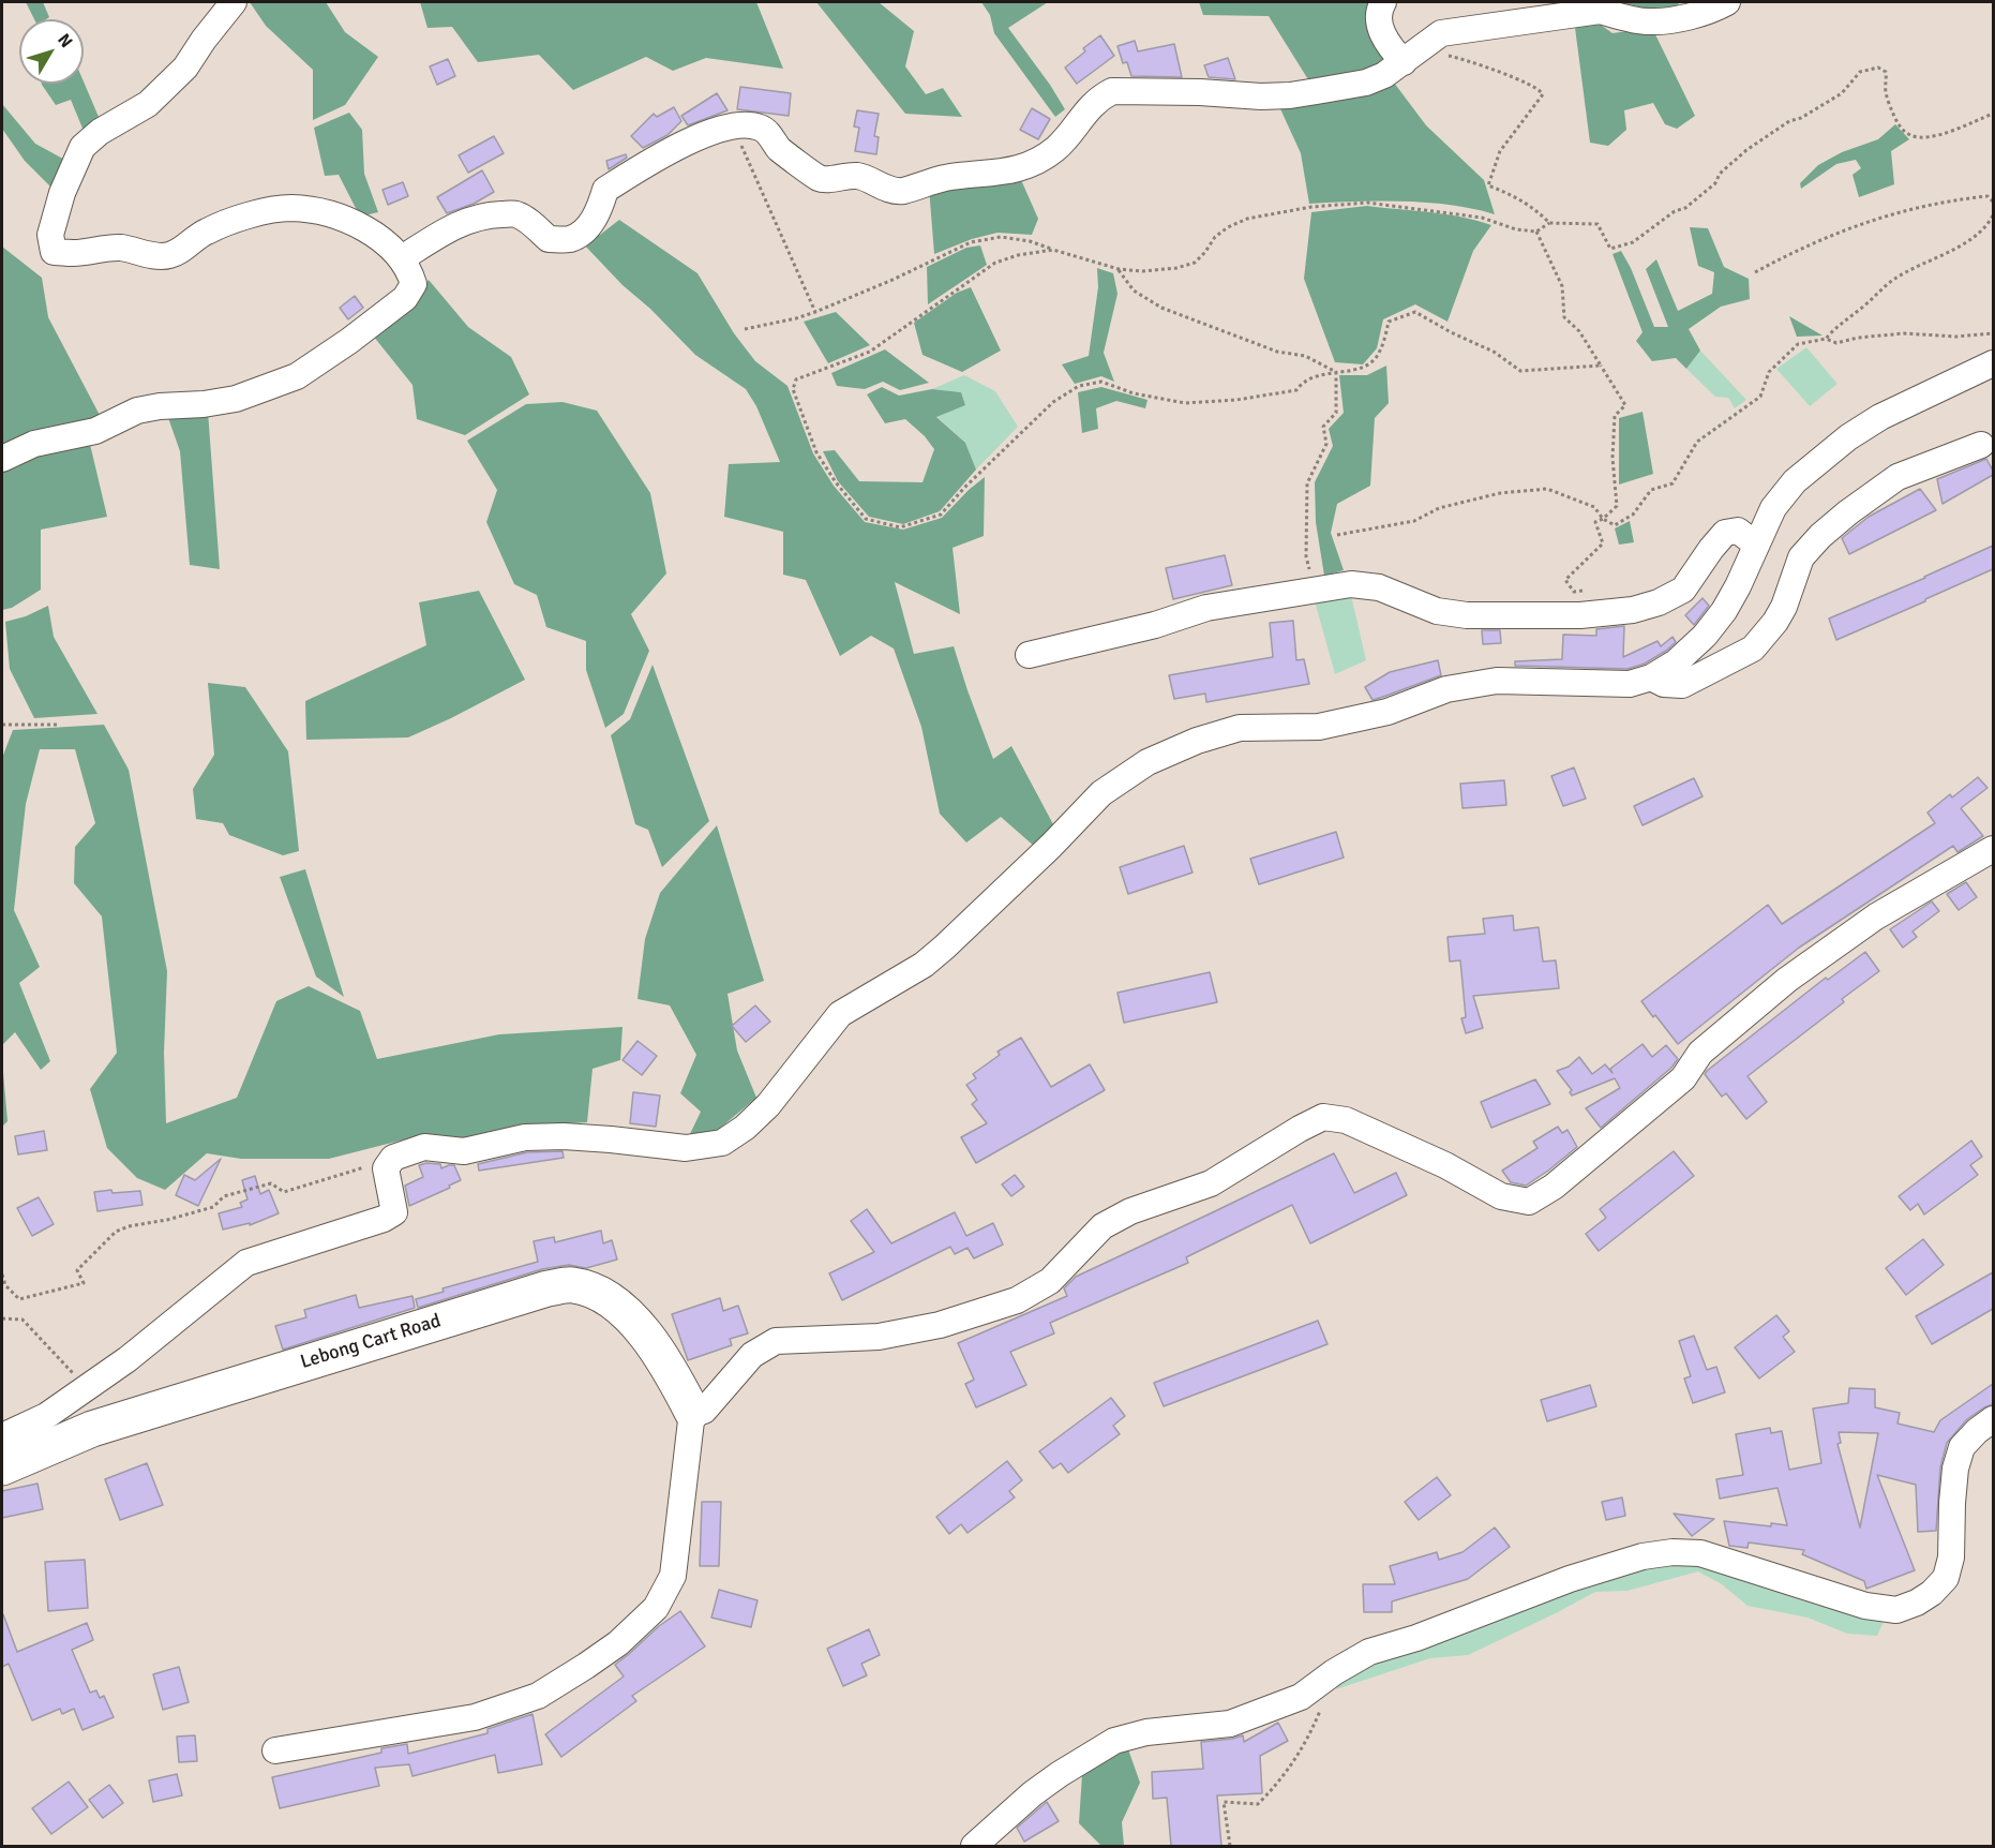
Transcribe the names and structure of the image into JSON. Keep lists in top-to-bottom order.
{
  "streets": {
    "highway": ["Lebong Cart Road"]
  },
  "north": "top right"
}
